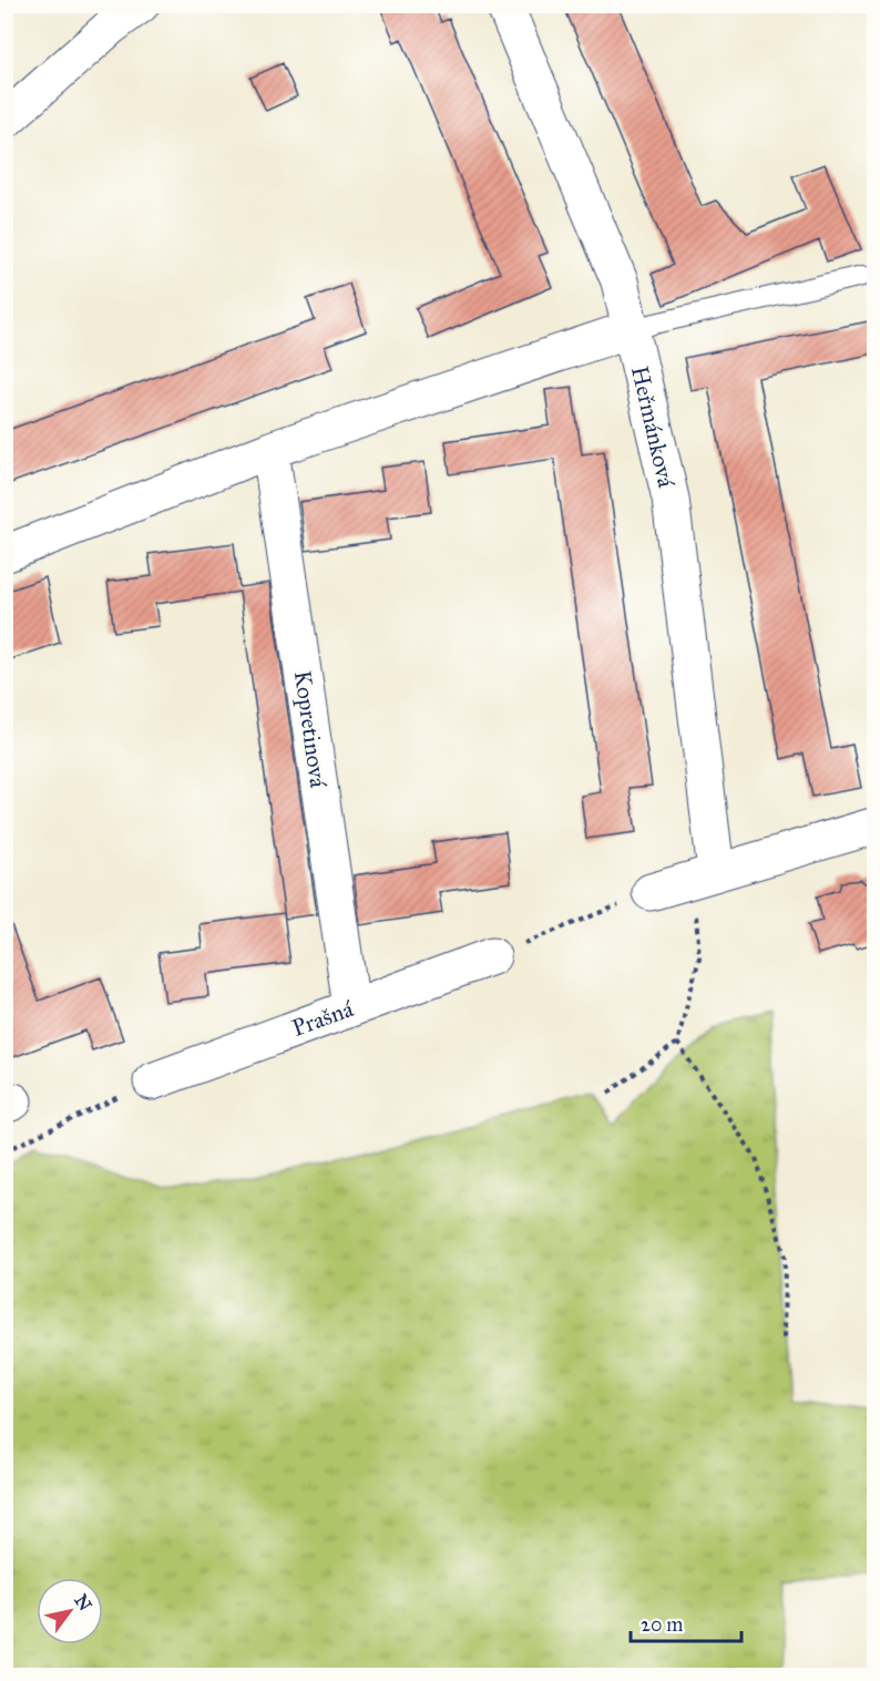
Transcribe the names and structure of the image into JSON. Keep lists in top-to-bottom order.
{
  "streets": {
    "street": ["Heřmánková", "Kopretinová", "Prašná"]
  },
  "crossings": [
    ["Kopretinová", "Prašná"]
  ],
  "scale_bar": "20 m",
  "north": "top right"
}
